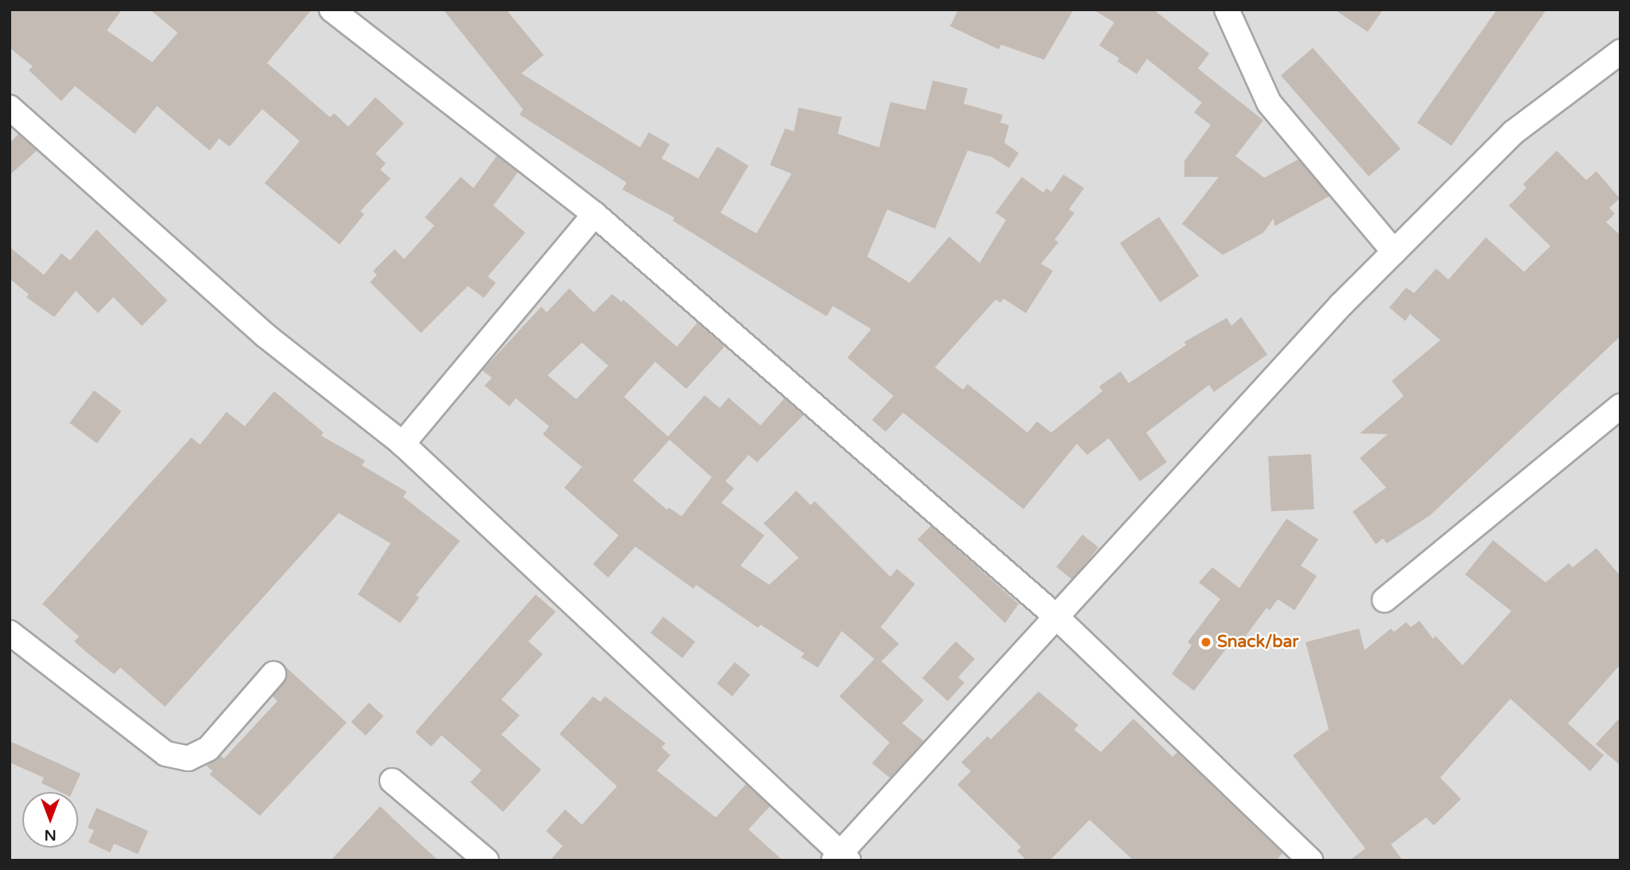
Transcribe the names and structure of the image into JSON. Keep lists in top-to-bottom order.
{
  "places": ["Snack/bar"],
  "north": "bottom"
}
